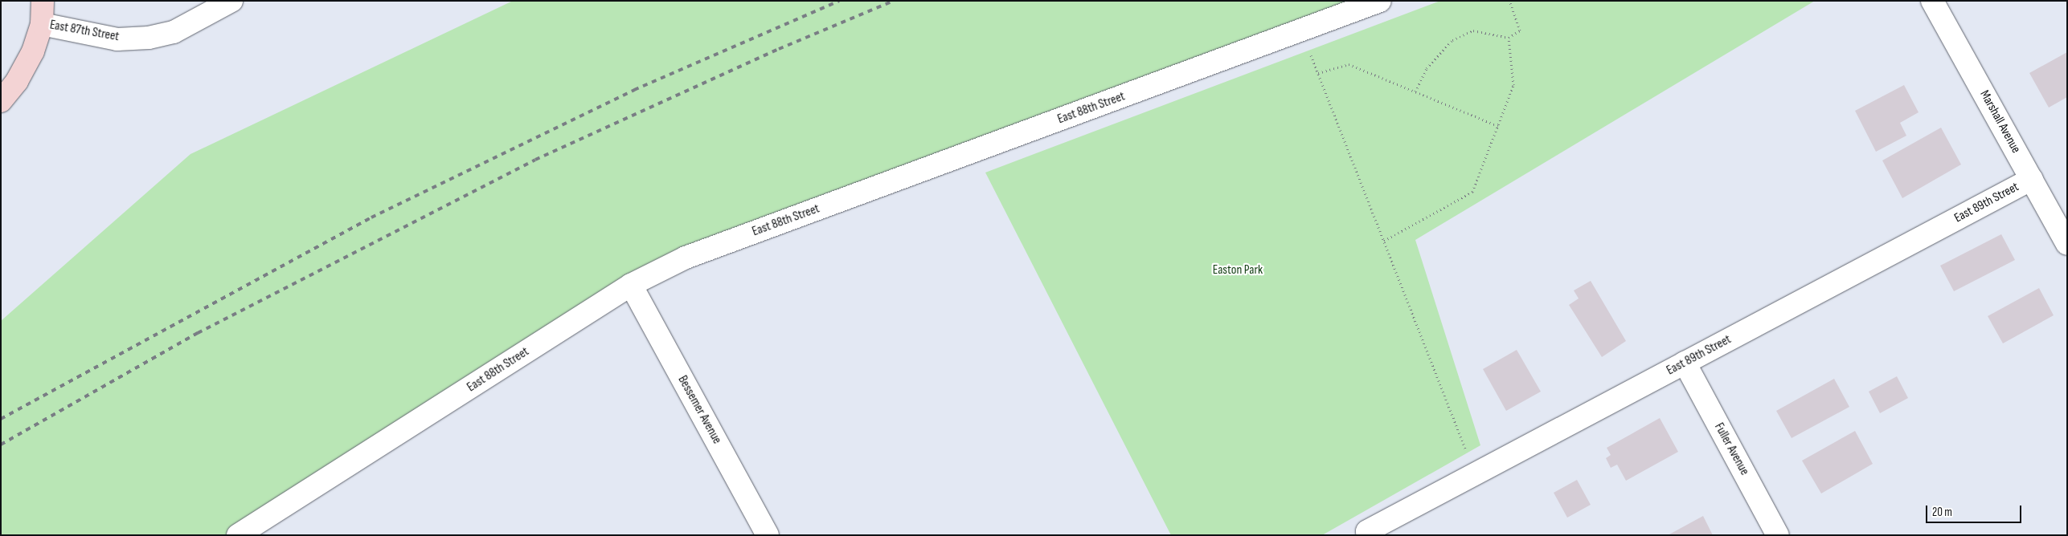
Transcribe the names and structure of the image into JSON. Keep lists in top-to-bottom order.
{
  "streets": {
    "street": [
      "East 87th Street",
      "East 88th Street",
      "Marshall Avenue",
      "East 89th Street",
      "Bessemer Avenue",
      "Fuller Avenue"
    ]
  },
  "crossings": [
    ["East 88th Street", "Bessemer Avenue"],
    ["Marshall Avenue", "East 89th Street"],
    ["East 89th Street", "Fuller Avenue"]
  ],
  "parks": ["Easton Park"],
  "scale_bar": "20 m"
}
